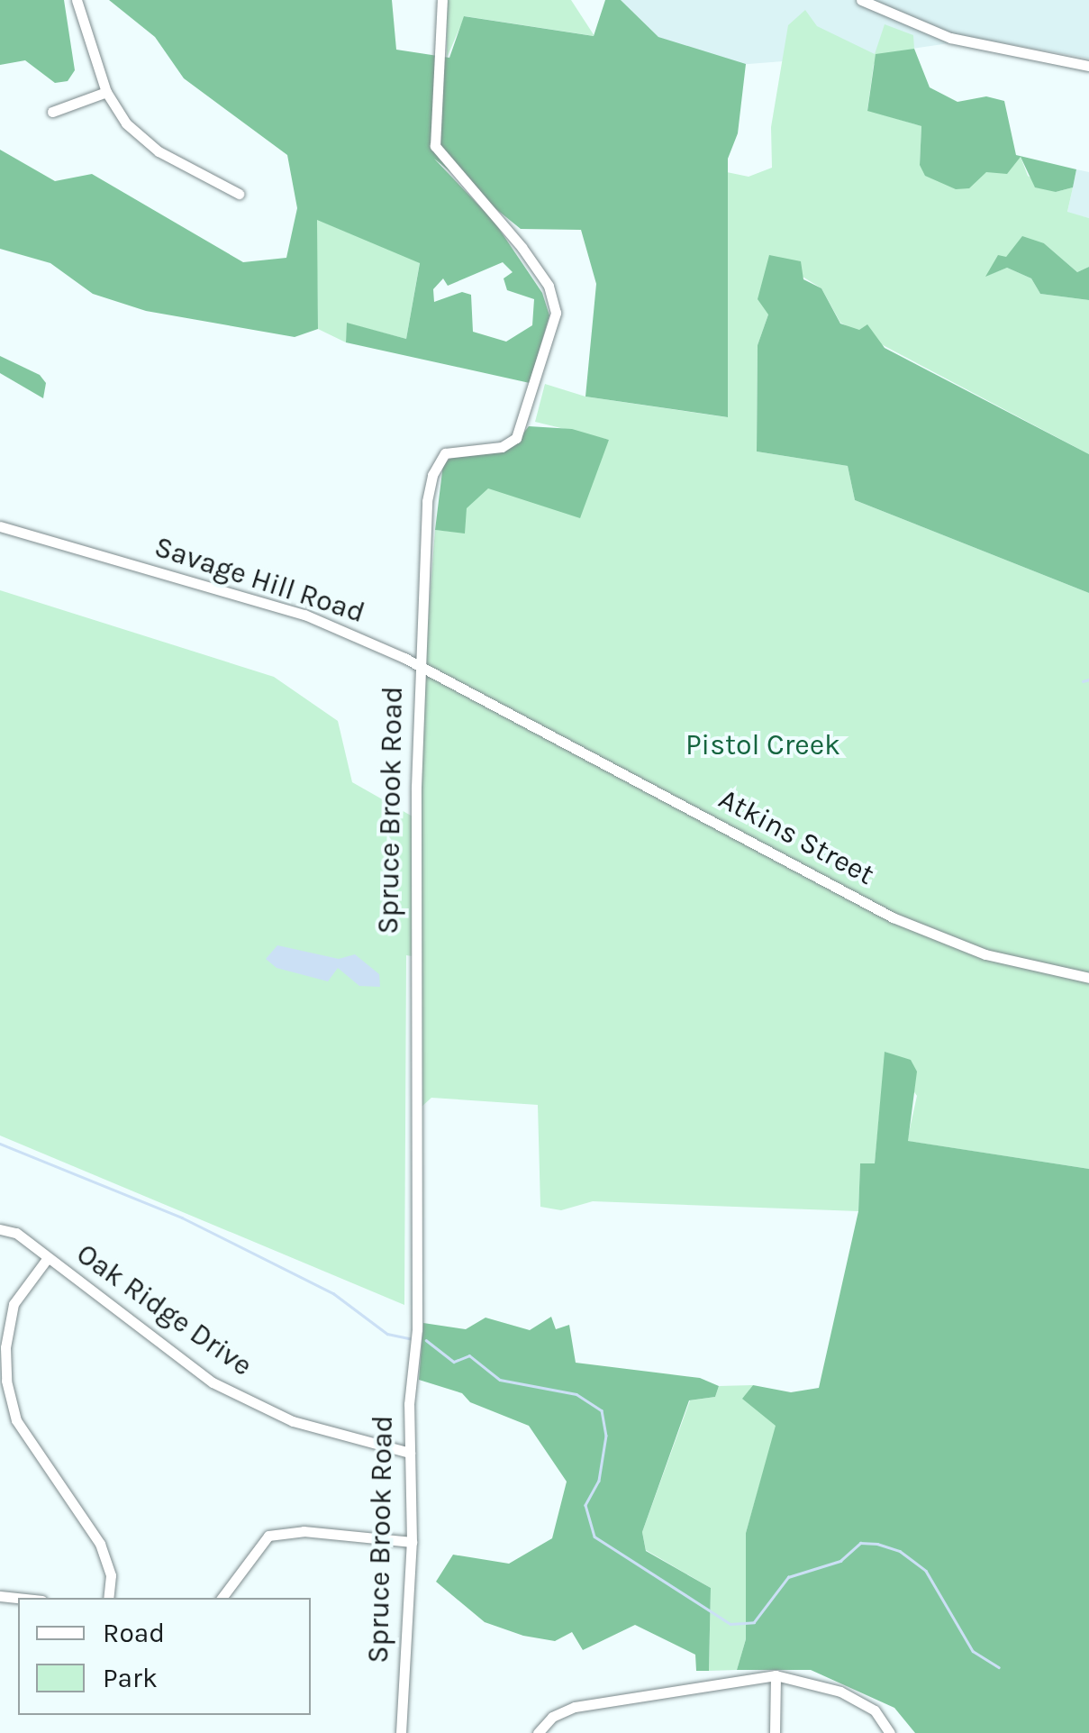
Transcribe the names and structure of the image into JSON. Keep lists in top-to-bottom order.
{
  "streets": {
    "street": [
      "Savage Hill Road",
      "Spruce Brook Road",
      "Atkins Street",
      "Oak Ridge Drive"
    ]
  },
  "crossings": [
    ["Savage Hill Road", "Spruce Brook Road"],
    ["Savage Hill Road", "Atkins Street"],
    ["Spruce Brook Road", "Oak Ridge Drive"]
  ],
  "parks": ["Pistol Creek"],
  "legend": ["Road", "Park"]
}
